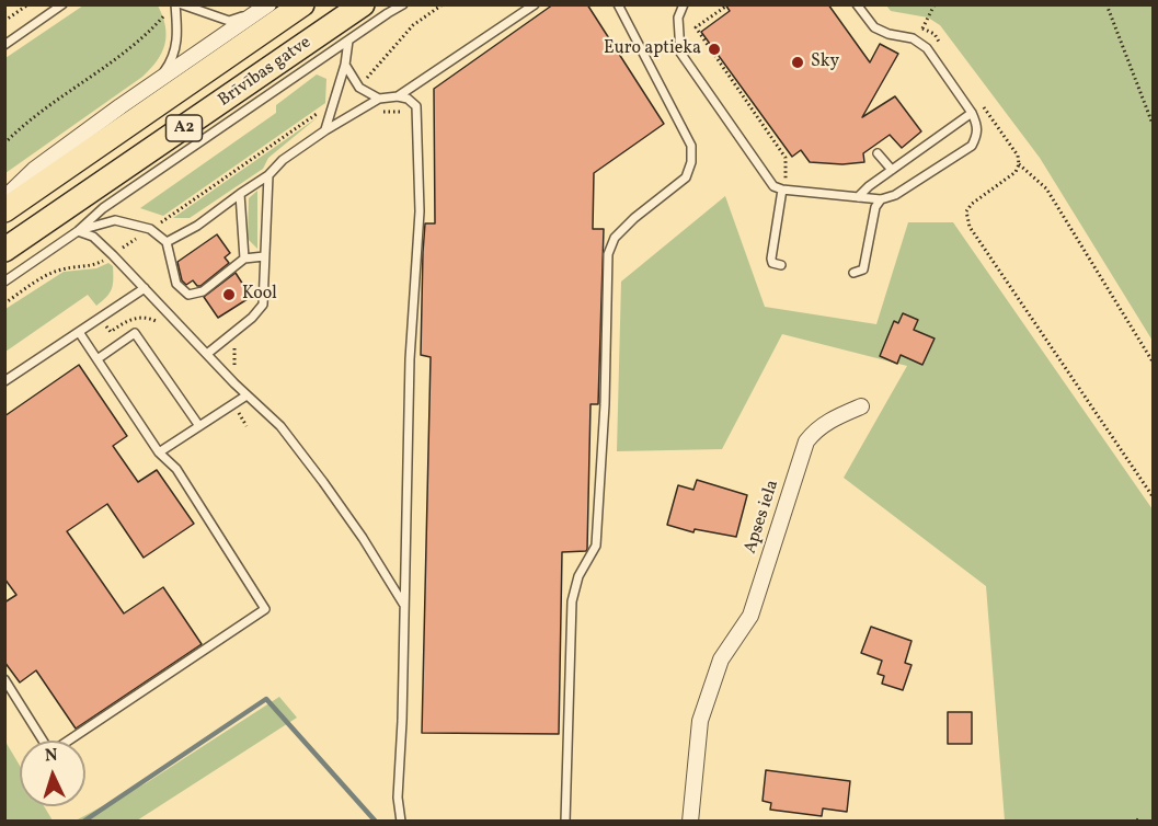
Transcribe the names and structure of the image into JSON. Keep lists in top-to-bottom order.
{
  "streets": {
    "highway": ["Brīvības gatve", "A2"],
    "street": ["Apses iela"]
  },
  "places": ["Euro aptieka", "Sky", "Kool"],
  "north": "top"
}
